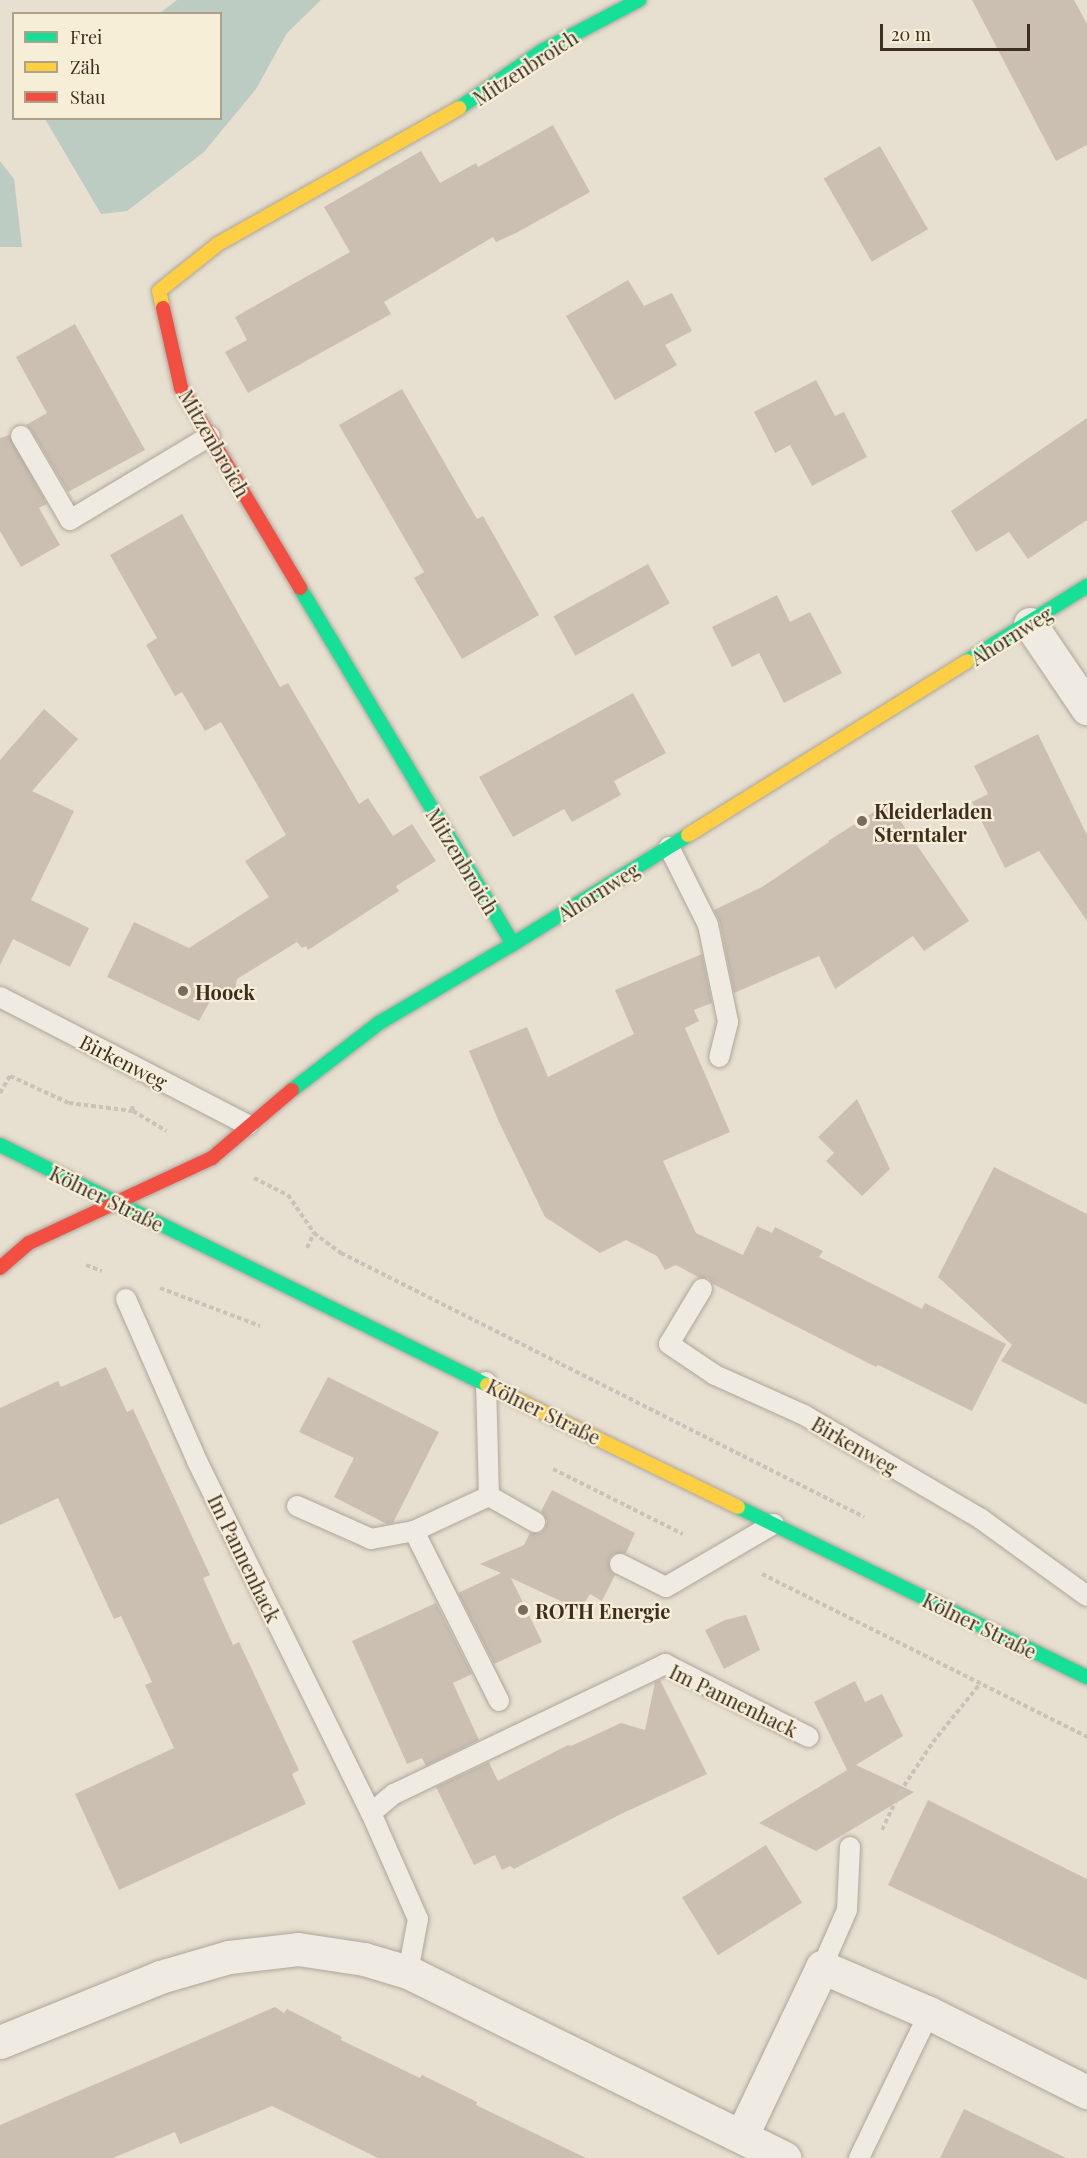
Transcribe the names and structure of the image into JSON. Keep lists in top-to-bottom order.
{
  "streets": {
    "street": ["Mitzenbroich", "Ahornweg", "Kölner Straße"],
    "lane": ["Birkenweg", "Im Pannenhack"]
  },
  "crossings": [
    ["Mitzenbroich", "Ahornweg"],
    ["Ahornweg", "Birkenweg"],
    ["Ahornweg", "Kölner Straße"]
  ],
  "places": ["Kleiderladen Sterntaler", "Hoock", "ROTH Energie"],
  "legend": ["Frei", "Zäh", "Stau"],
  "scale_bar": "20 m"
}
